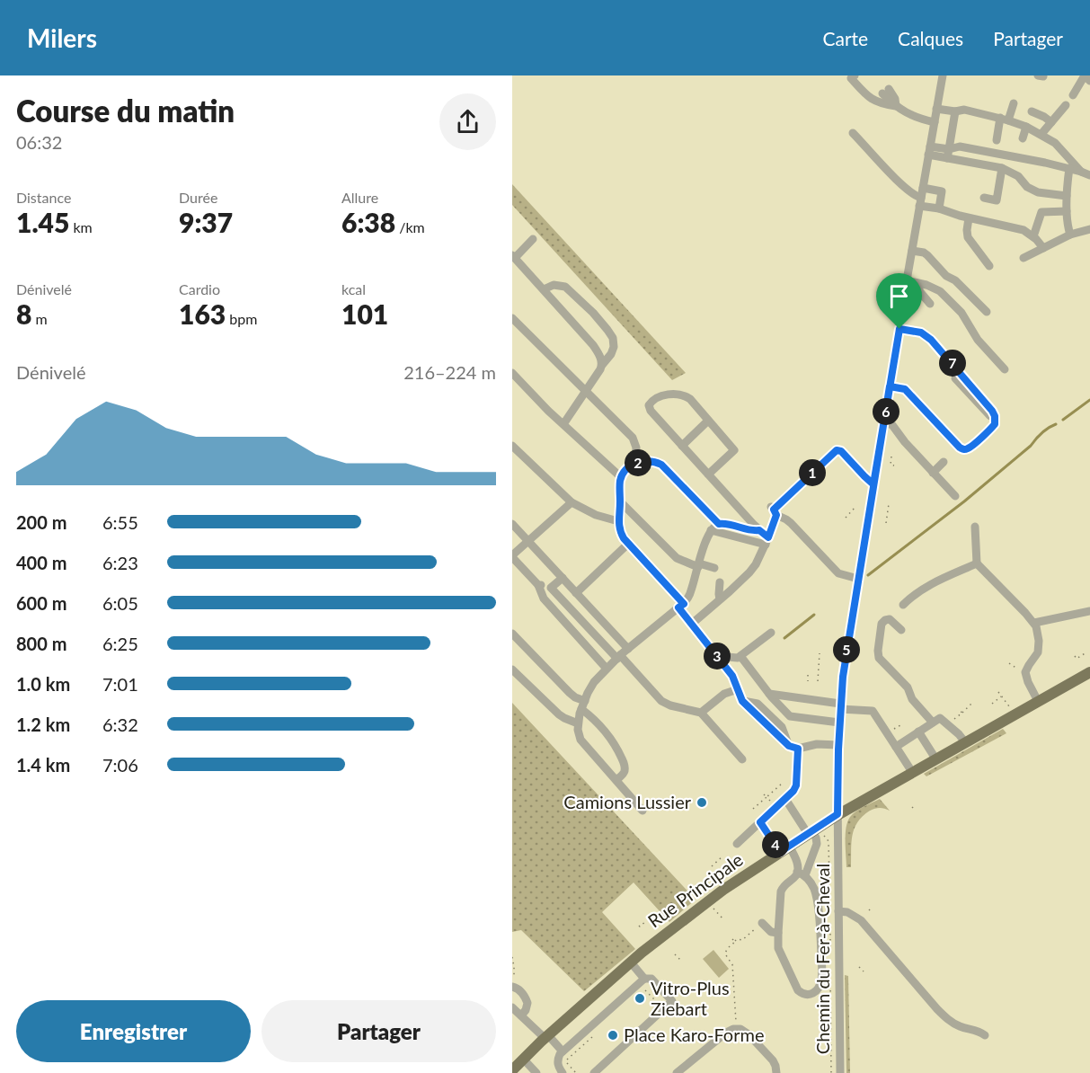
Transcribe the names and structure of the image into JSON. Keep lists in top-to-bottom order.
{
  "streets": {
    "main road": ["Rue Principale"],
    "street": ["Chemin du Fer-à-Cheval"]
  },
  "crossings": [
    ["Rue Principale", "Chemin du Fer-à-Cheval"]
  ],
  "places": ["Camions Lussier", "Vitro-Plus Ziebart", "Place Karo-Forme"],
  "page": {
    "header": "Milers",
    "nav": ["Carte", "Calques", "Partager"],
    "heading": ["Course du matin", "06:32"],
    "stats": [
      ["Distance", "1.45 km"],
      ["Durée", "9:37"],
      ["Allure", "6:38 /km"],
      ["Dénivelé", "8 m"],
      ["Cardio", "163 bpm"],
      ["kcal", "101"]
    ],
    "pins": [
      "7",
      "6",
      "2",
      "1",
      "5",
      "3",
      "4"
    ],
    "chart": ["Dénivelé", "216–224 m"],
    "list": [
      {
        "name": "200 m",
        "note": "6:55"
      },
      {
        "name": "400 m",
        "note": "6:23"
      },
      {
        "name": "600 m",
        "note": "6:05"
      },
      {
        "name": "800 m",
        "note": "6:25"
      },
      {
        "name": "1.0 km",
        "note": "7:01"
      },
      {
        "name": "1.2 km",
        "note": "6:32"
      },
      {
        "name": "1.4 km",
        "note": "7:06"
      }
    ],
    "buttons": ["Enregistrer", "Partager"]
  }
}
